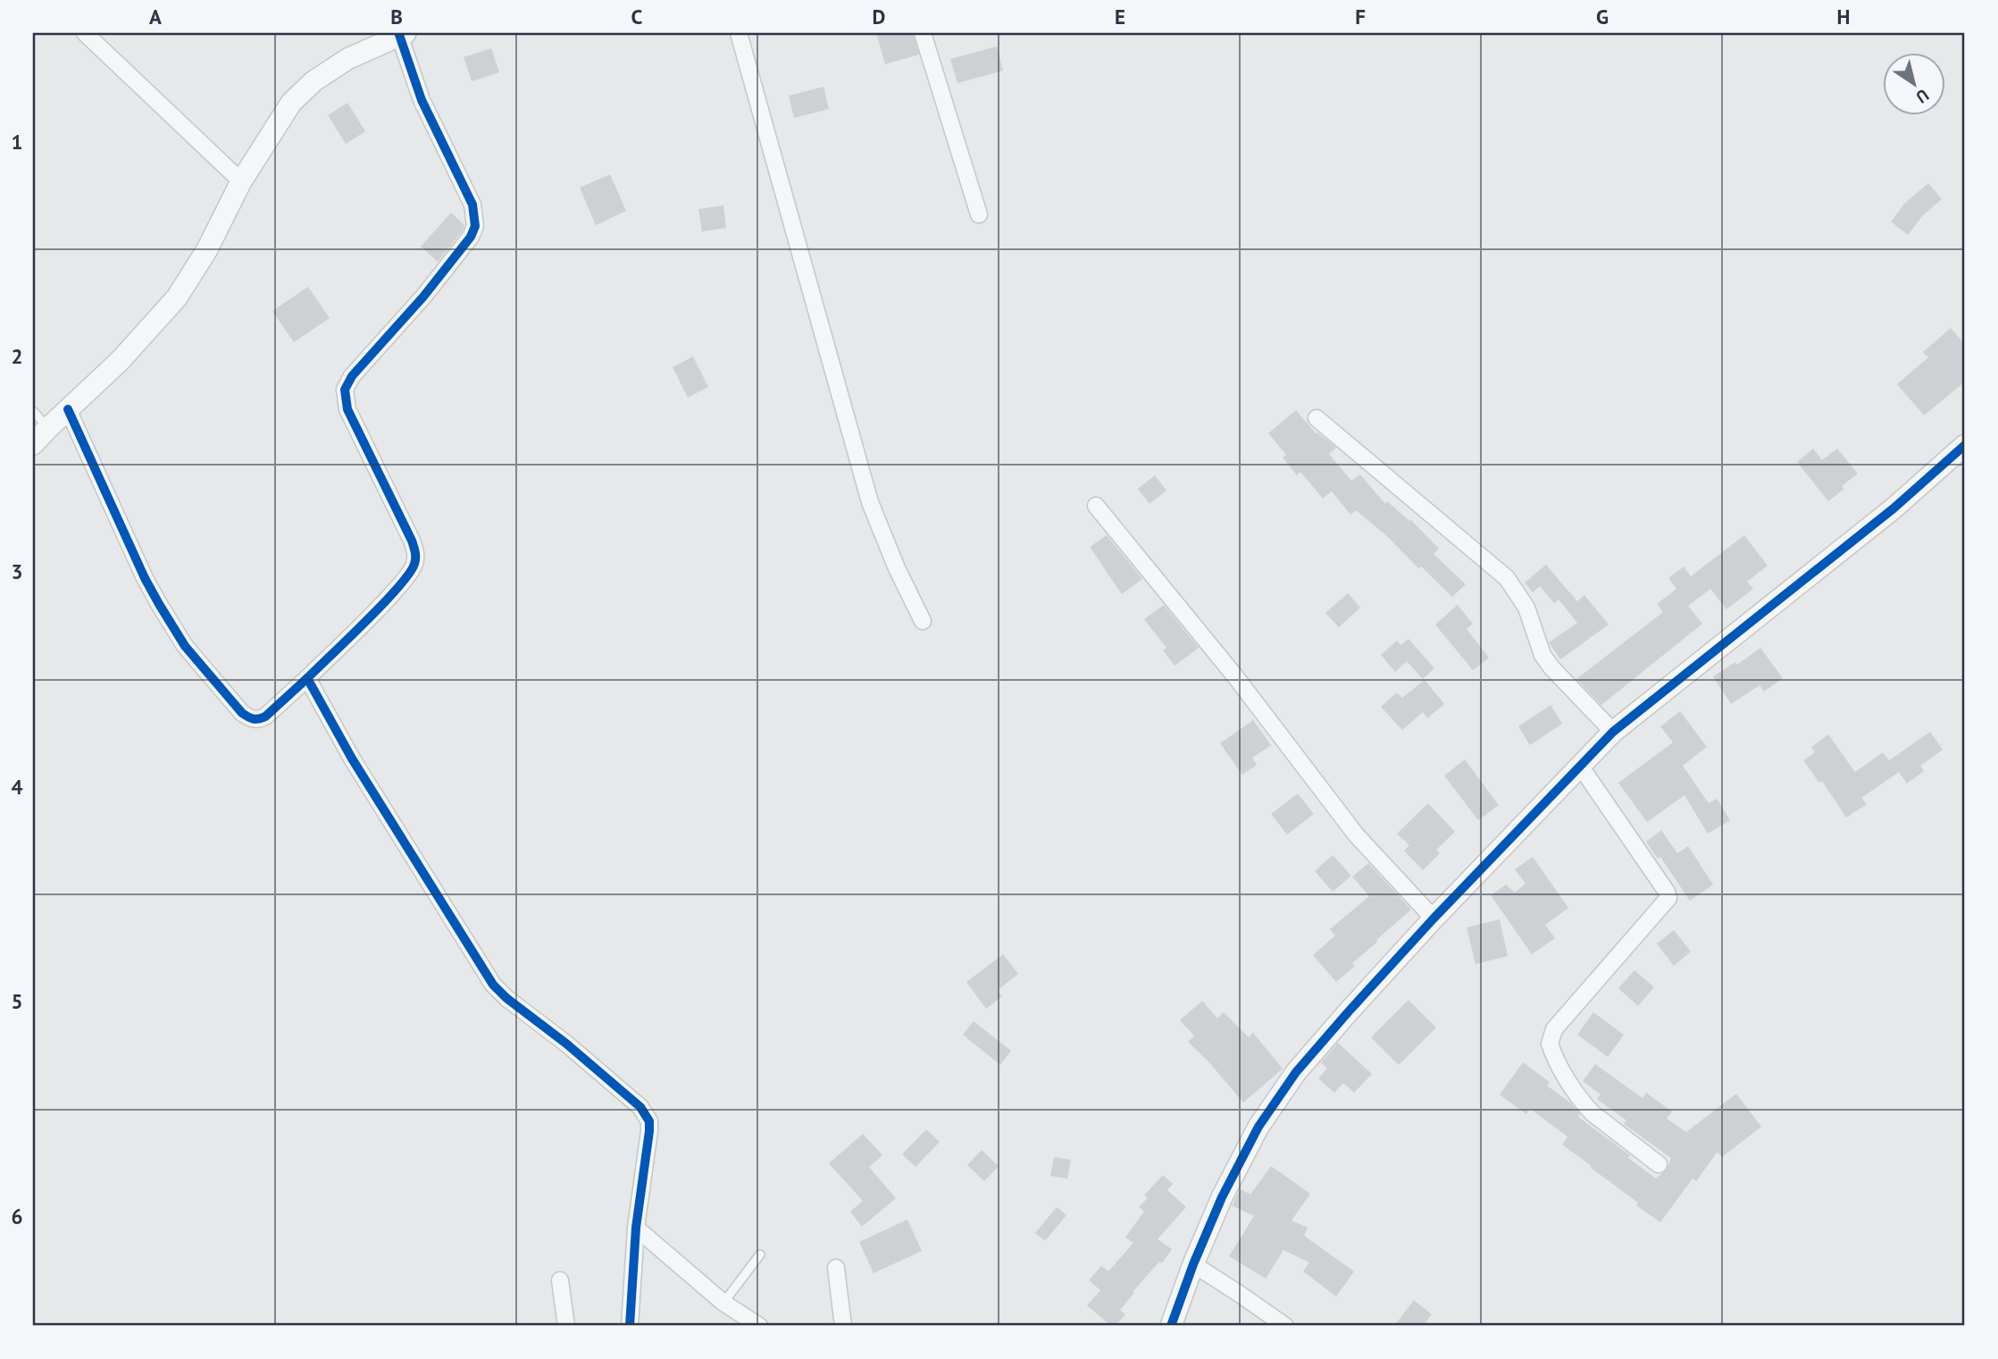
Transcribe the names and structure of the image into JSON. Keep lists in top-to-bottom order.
{
  "north": "bottom right",
  "grid": {
    "columns": [
      "A",
      "B",
      "C",
      "D",
      "E",
      "F",
      "G",
      "H"
    ],
    "rows": [
      "1",
      "2",
      "3",
      "4",
      "5",
      "6"
    ]
  }
}
